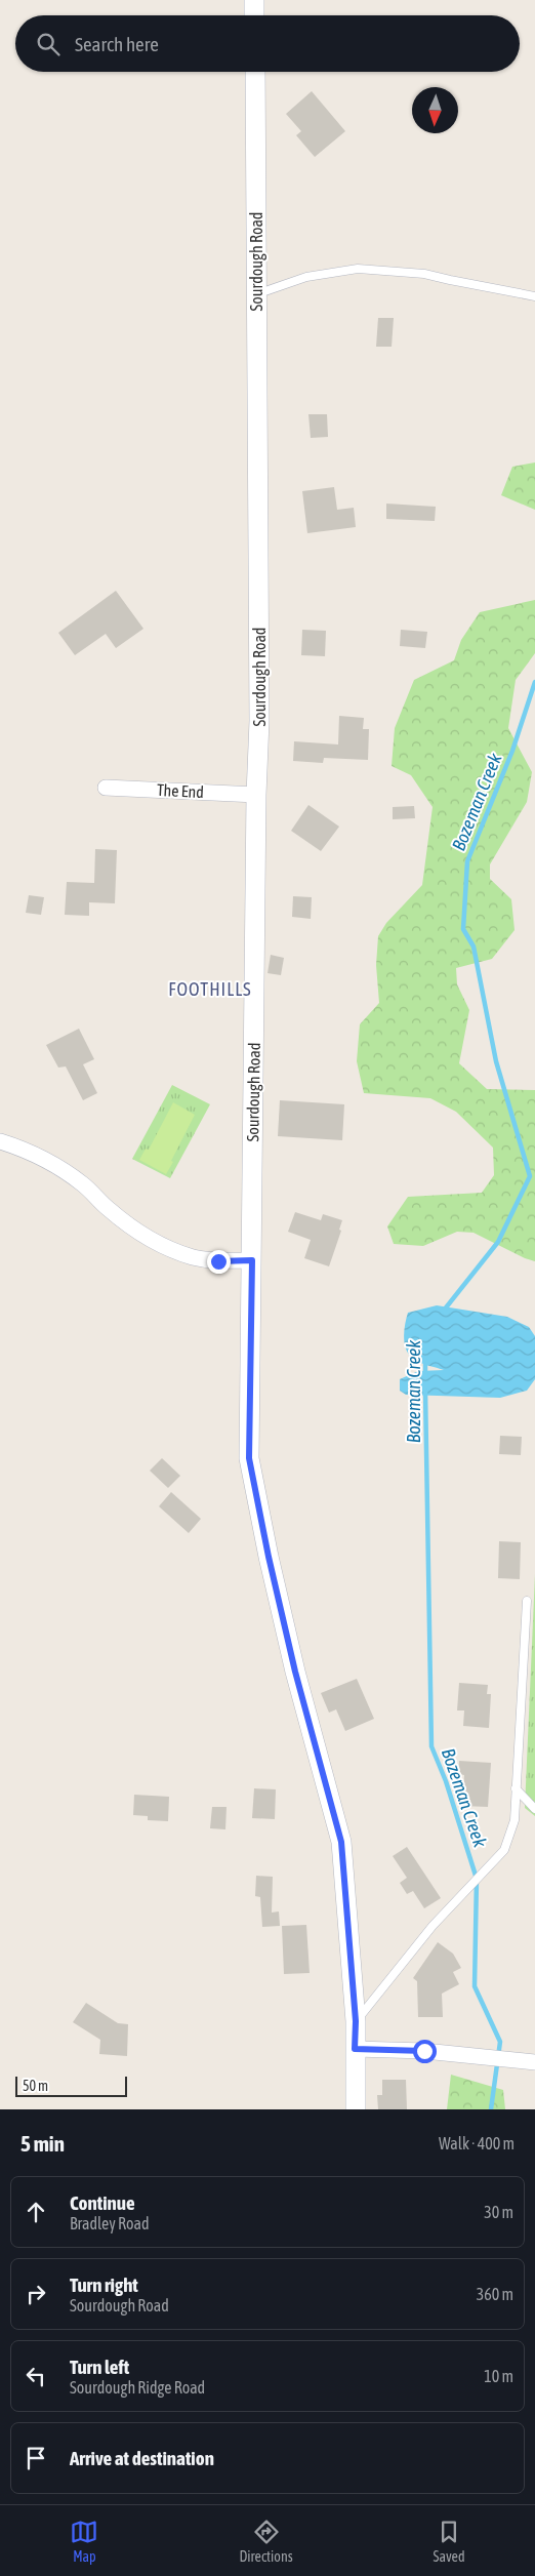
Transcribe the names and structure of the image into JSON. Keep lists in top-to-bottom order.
{
  "streets": {
    "street": ["Sourdough Road", "The End"]
  },
  "crossings": [
    ["Sourdough Road", "The End"]
  ],
  "districts": ["FOOTHILLS"],
  "water": ["Bozeman Creek"],
  "scale_bar": "50 m",
  "north": "bottom",
  "page": {
    "search": "Search here",
    "scale": "50 m",
    "heading": ["5 min", "Walk · 400 m"],
    "list": [
      ["Continue", "Bradley Road", "30 m"],
      ["Turn right", "Sourdough Road", "360 m"],
      ["Turn left", "Sourdough Ridge Road", "10 m"],
      "Arrive at destination"
    ],
    "nav": ["Map", "Directions", "Saved"]
  }
}
